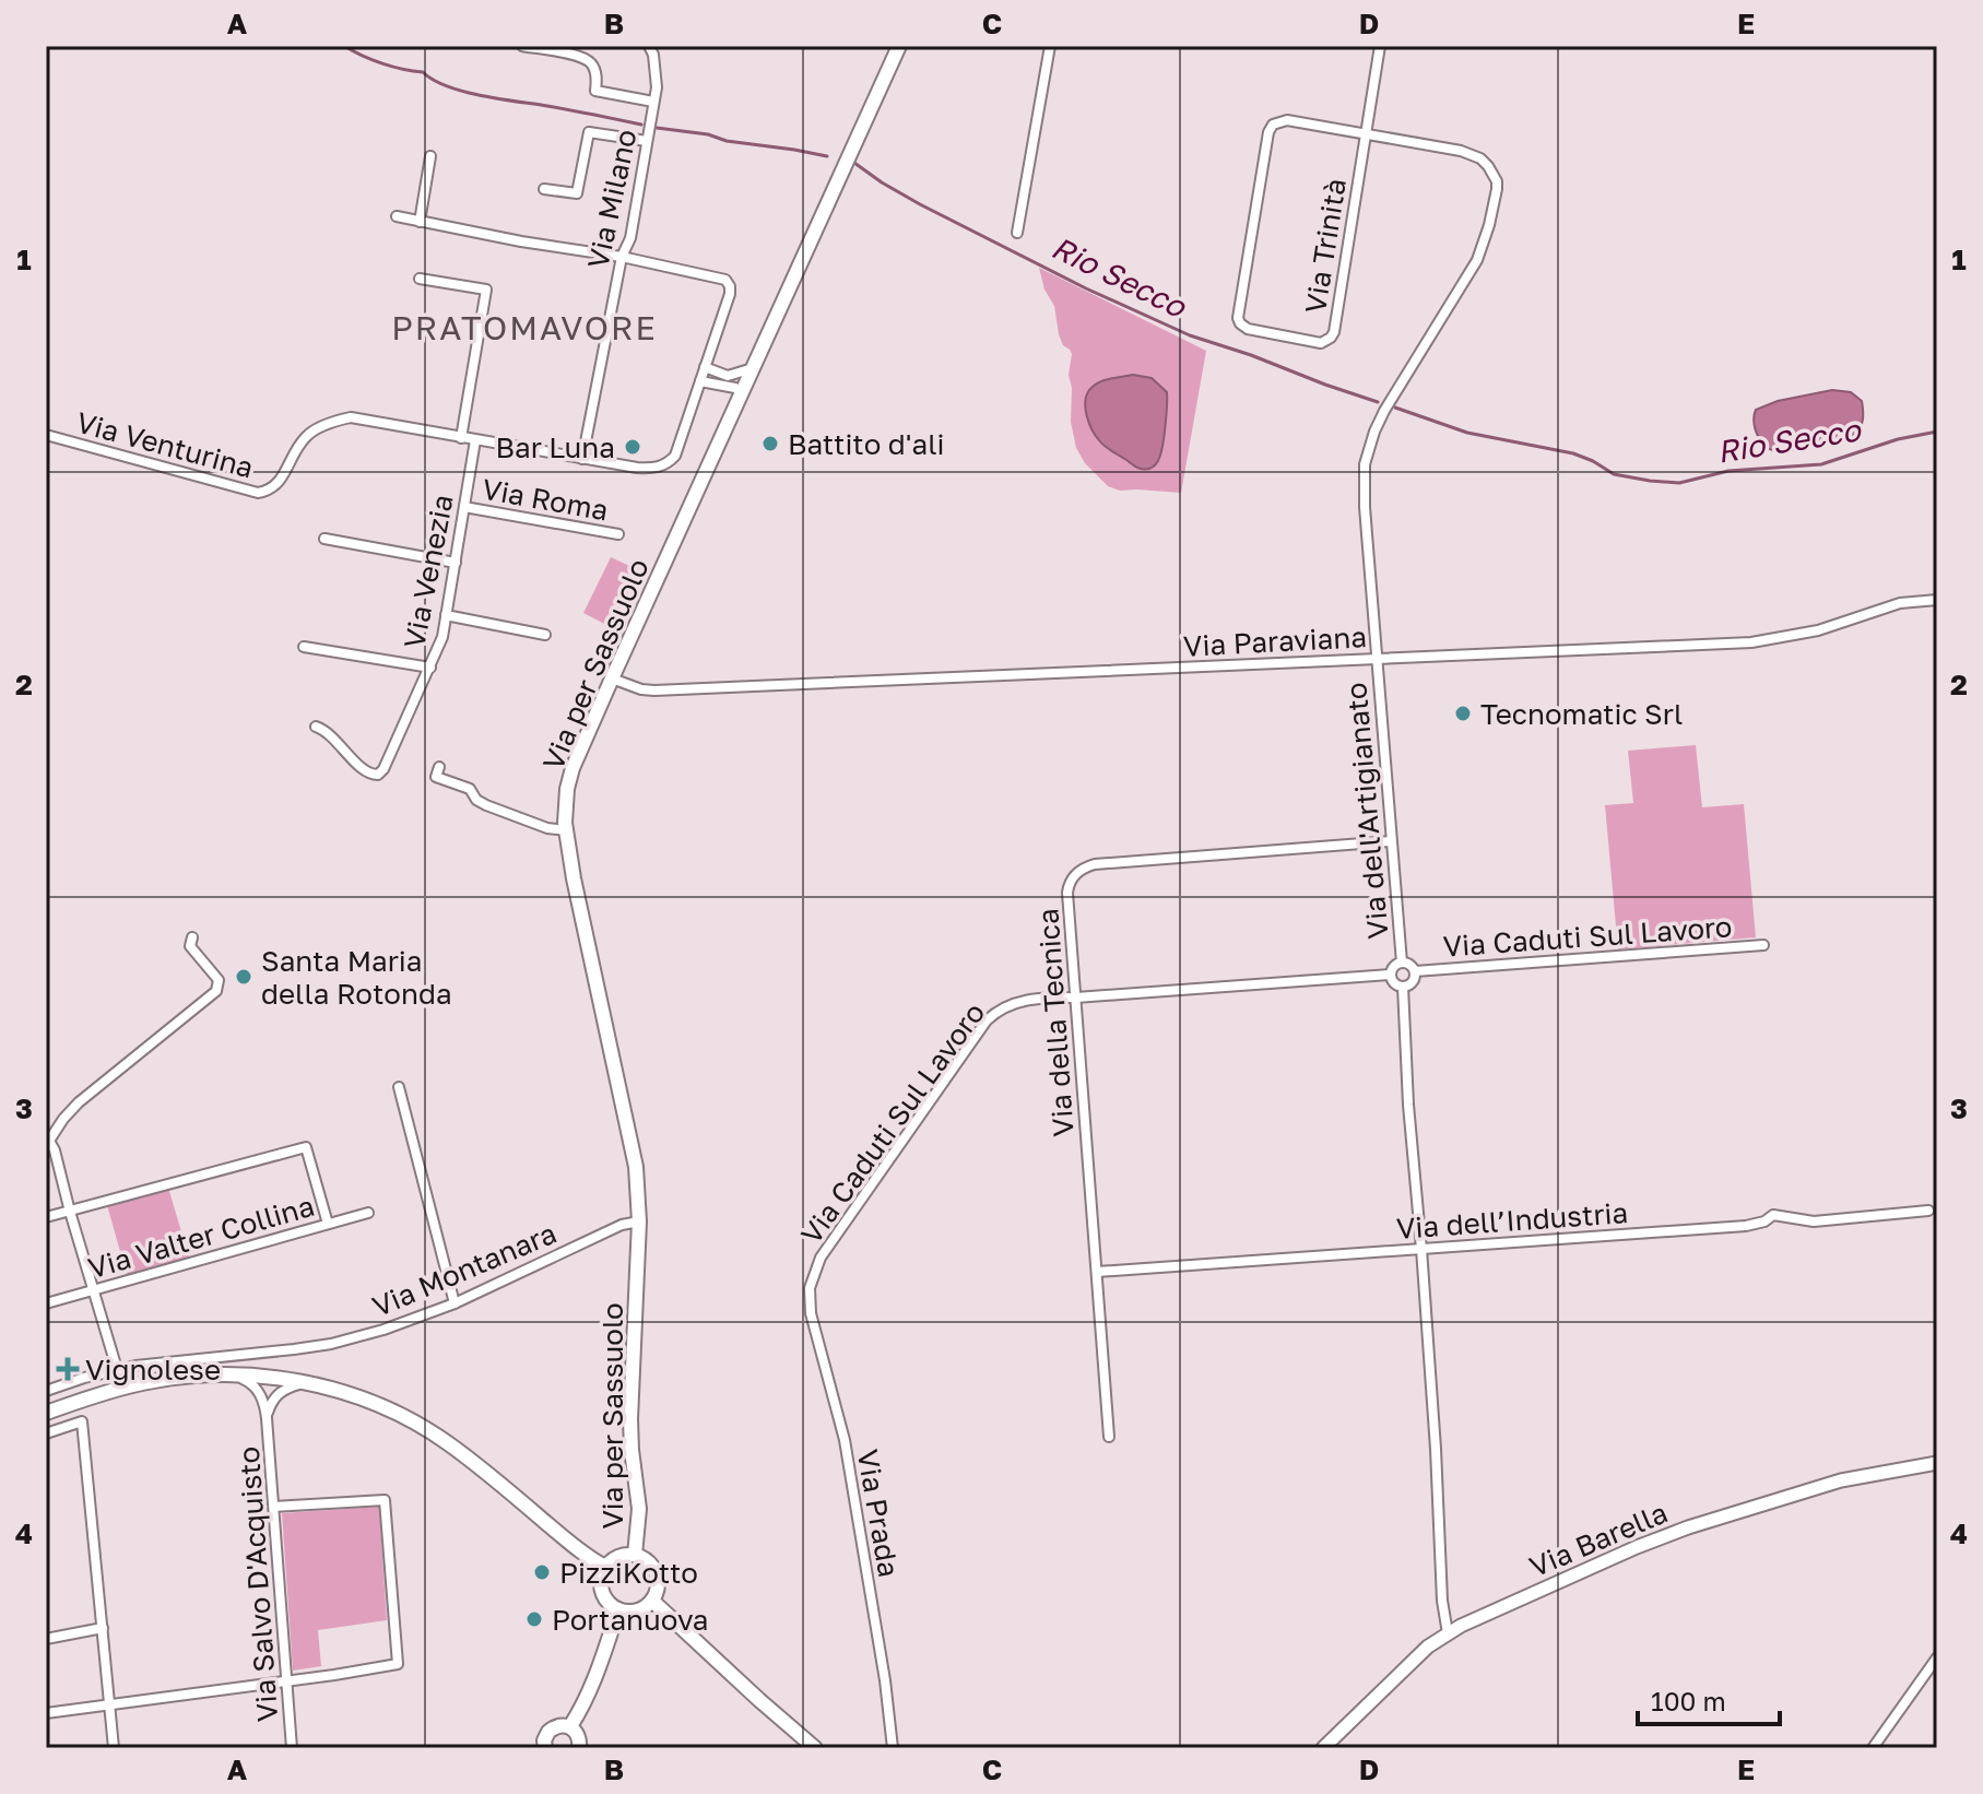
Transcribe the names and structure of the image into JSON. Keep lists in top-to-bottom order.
{
  "streets": {
    "main road": ["Via per Sassuolo"],
    "street": [
      "Via Milano",
      "Via Trinità",
      "Via Venturina",
      "Via Roma",
      "Via Venezia",
      "Via Paraviana",
      "Via dell'Artigianato",
      "Via Caduti Sul Lavoro",
      "Via della Tecnica",
      "Via dell’Industria",
      "Via Valter Collina",
      "Via Montanara",
      "Via Prada",
      "Via Barella",
      "Via Salvo D'Acquisto"
    ]
  },
  "crossings": [
    ["Via Milano", "Via Venturina"],
    ["Via Trinità", "Via dell'Artigianato"],
    ["Via Venturina", "Via Venezia"],
    ["Via Roma", "Via Venezia"],
    ["Via Paraviana", "Via per Sassuolo"],
    ["Via Paraviana", "Via dell'Artigianato"],
    ["Via per Sassuolo", "Via Montanara"],
    ["Via dell'Artigianato", "Via Caduti Sul Lavoro"],
    ["Via dell'Artigianato", "Via della Tecnica"],
    ["Via Caduti Sul Lavoro", "Via della Tecnica"],
    ["Via Caduti Sul Lavoro", "Via Prada"],
    ["Via della Tecnica", "Via dell’Industria"]
  ],
  "districts": ["PRATOMAVORE"],
  "water": ["Rio Secco"],
  "places": {
    "other": [
      "Battito d'ali",
      "Bar Luna",
      "Tecnomatic Srl",
      "Santa Maria della Rotonda",
      "PizziKotto",
      "Portanuova"
    ],
    "health": ["Vignolese"]
  },
  "scale_bar": "100 m",
  "grid": {
    "columns": [
      "A",
      "B",
      "C",
      "D",
      "E"
    ],
    "rows": [
      "1",
      "2",
      "3",
      "4"
    ]
  }
}
